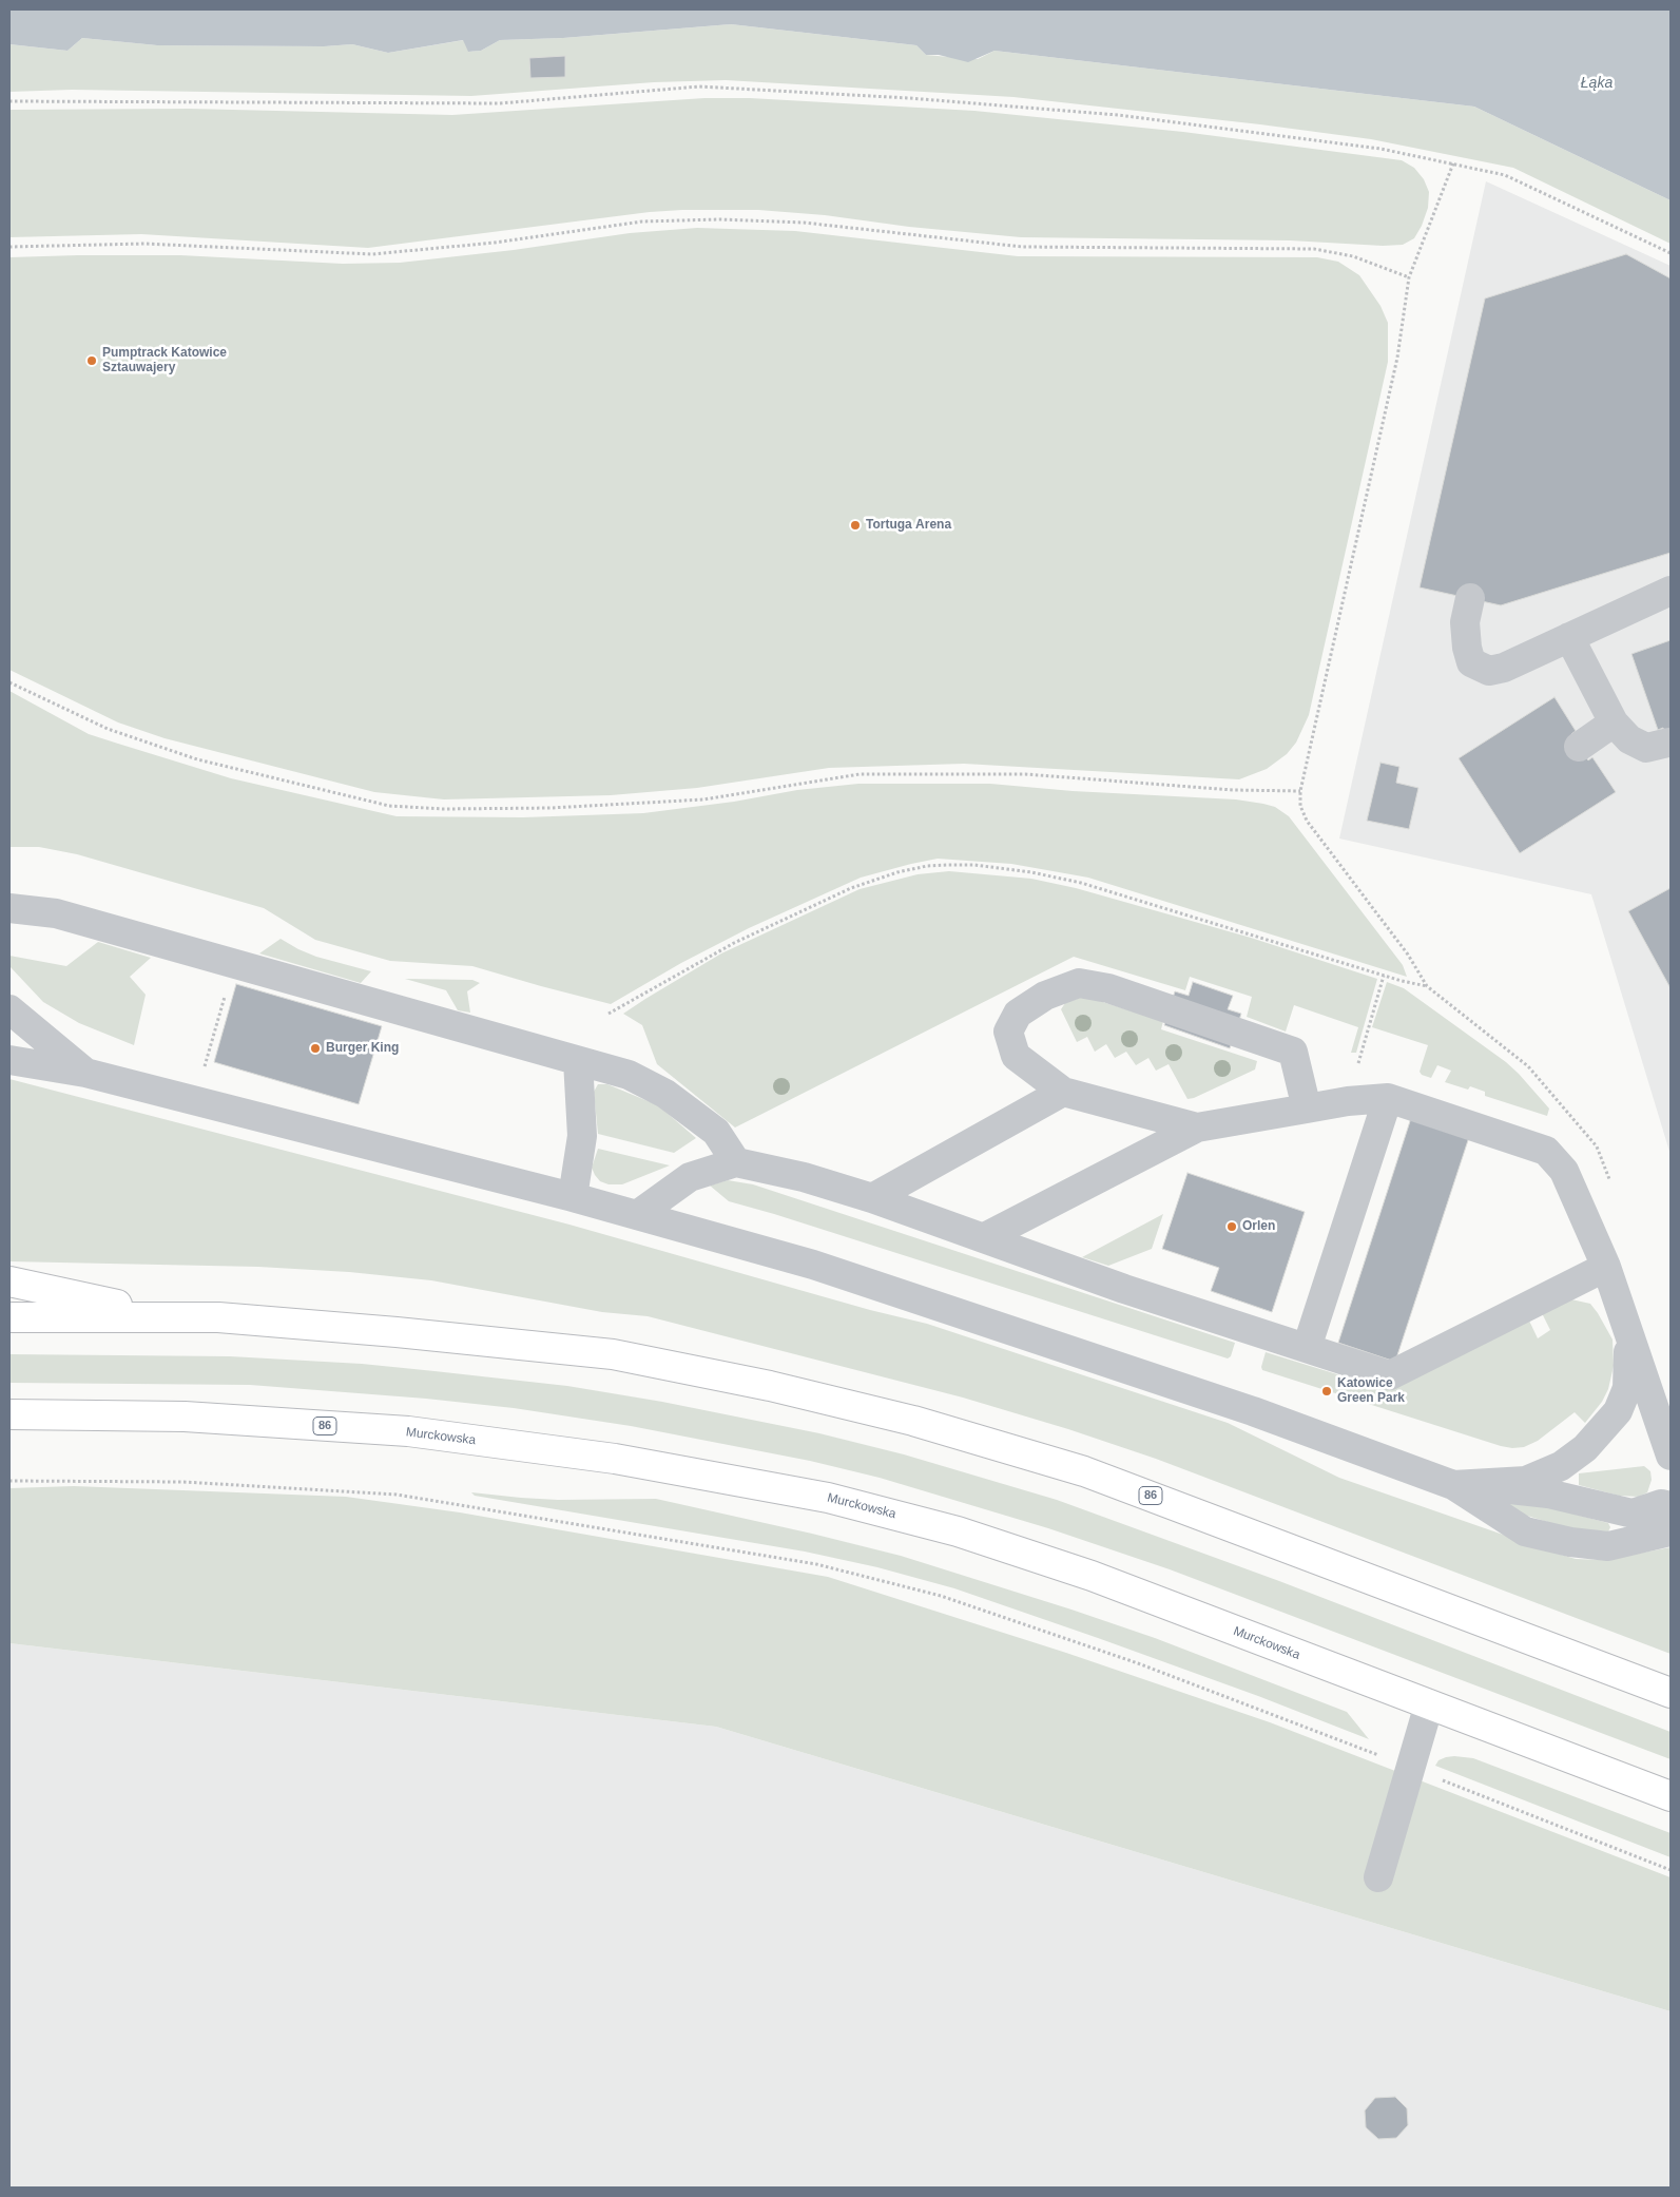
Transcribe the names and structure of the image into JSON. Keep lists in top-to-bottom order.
{
  "streets": {
    "highway": ["86", "Murckowska"]
  },
  "water": ["Łąka"],
  "places": [
    "Pumptrack Katowice Sztauwajery",
    "Tortuga Arena",
    "Burger King",
    "Orlen",
    "Katowice Green Park"
  ]
}
